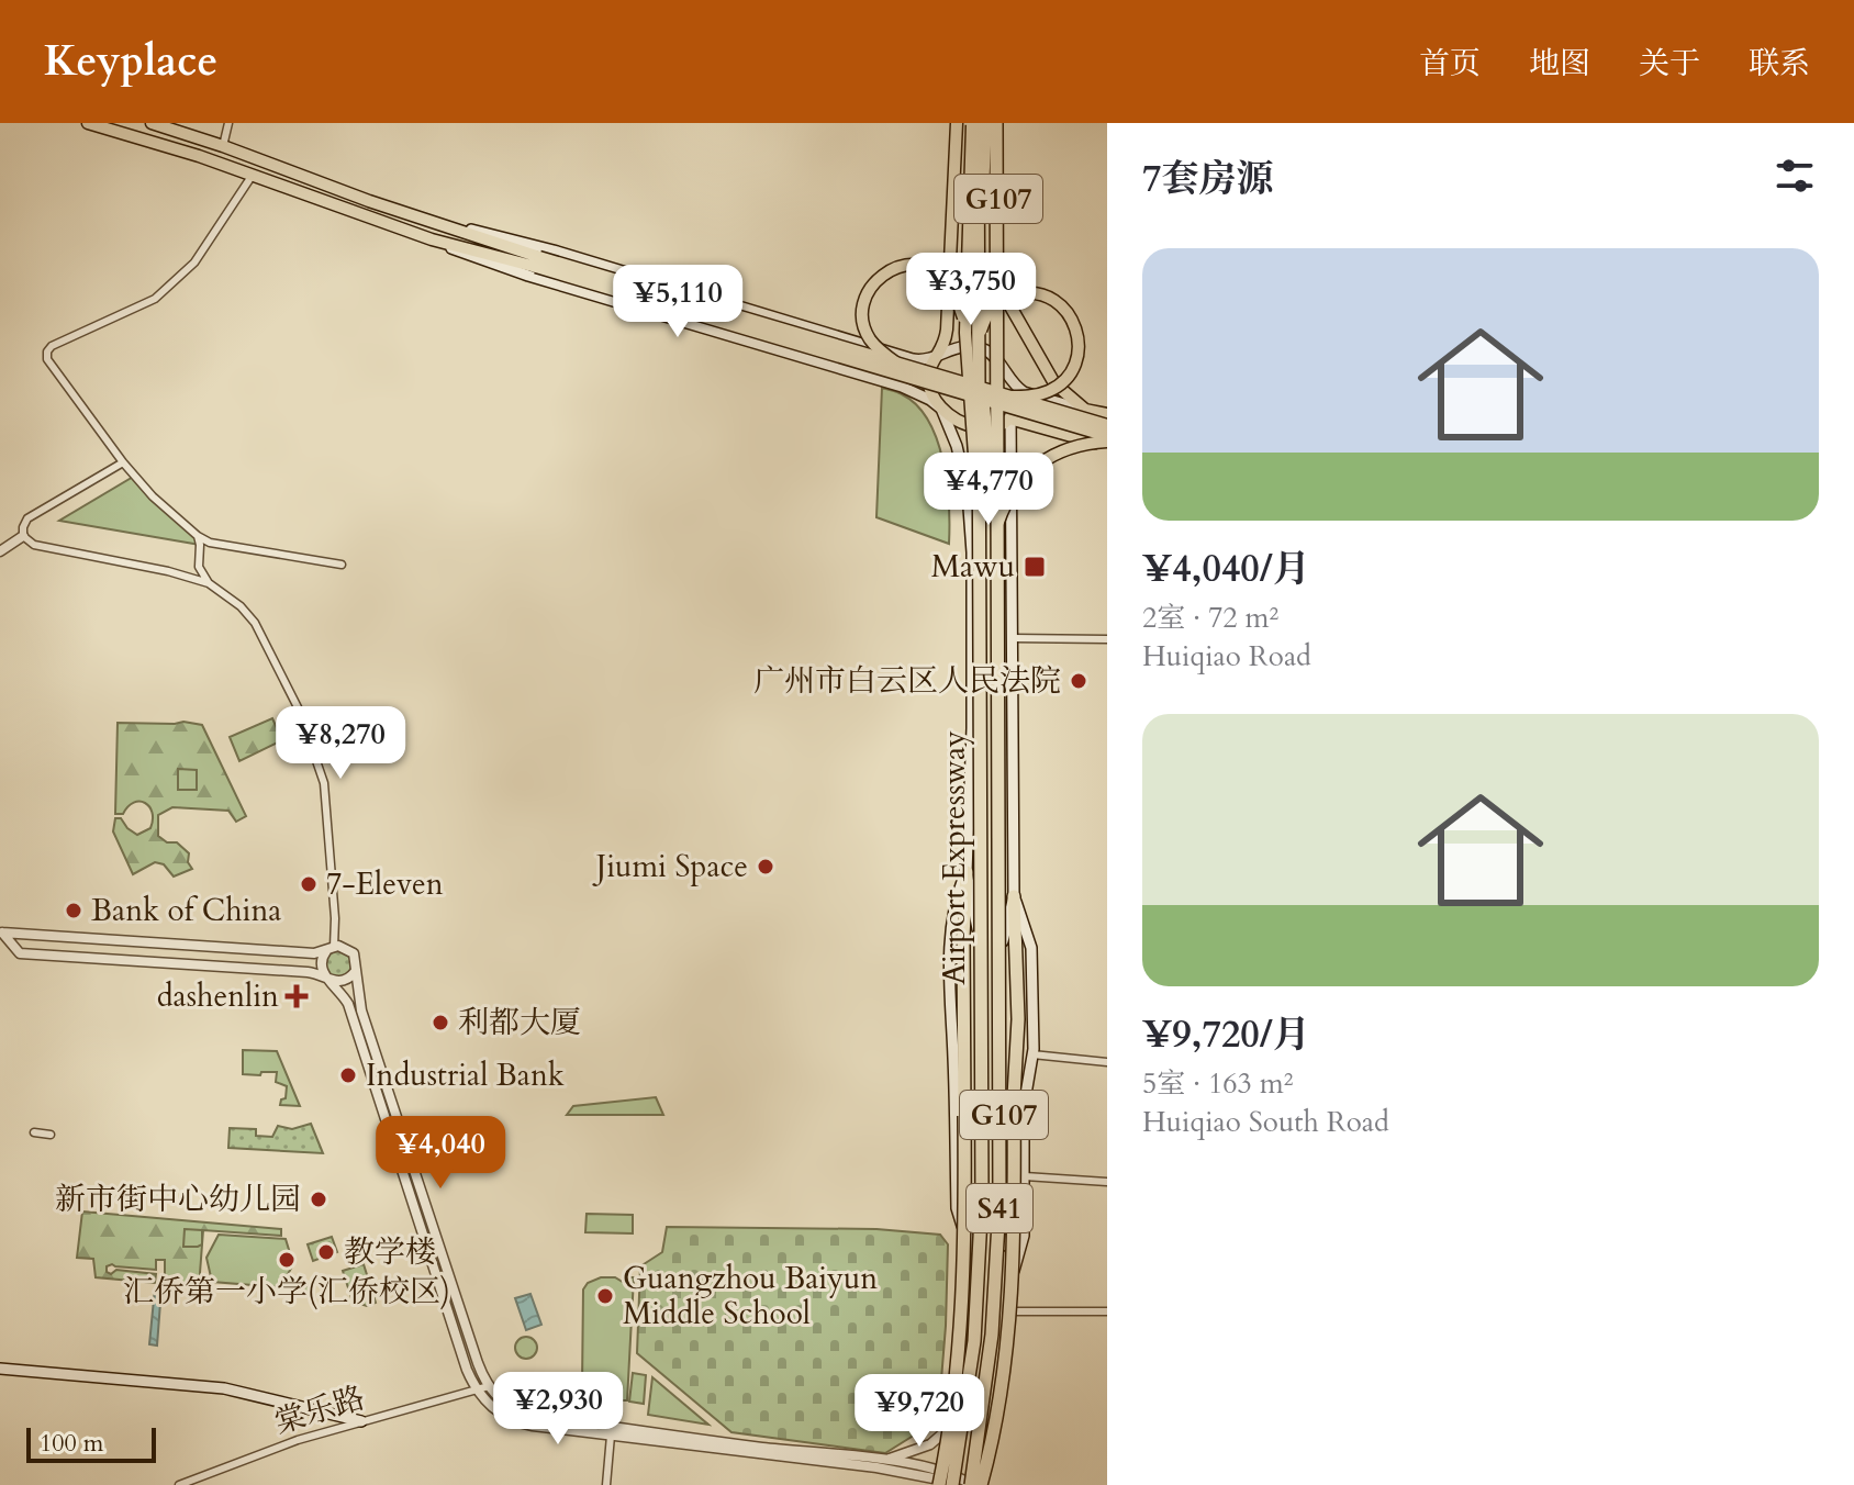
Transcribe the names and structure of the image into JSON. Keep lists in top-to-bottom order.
{
  "streets": {
    "highway": ["Airport Expressway", "S41"],
    "main road": ["G107"],
    "street": ["棠乐路"]
  },
  "crossings": [
    ["G107", "Airport Expressway"]
  ],
  "places": {
    "transit": ["Mawu"],
    "other": [
      "广州市白云区人民法院",
      "Jiumi Space",
      "7-Eleven",
      "Bank of China",
      "利都大厦",
      "Industrial Bank",
      "新市街中心幼儿园",
      "教学楼",
      "汇侨第一小学(汇侨校区)",
      "Guangzhou Baiyun Middle School"
    ],
    "health": ["dashenlin"]
  },
  "scale_bar": "100 m",
  "page": {
    "header": "Keyplace",
    "nav": [
      "首页",
      "地图",
      "关于",
      "联系"
    ],
    "heading": "7套房源",
    "list": [
      {
        "name": "¥4,040/月",
        "note": "2室 · 72 m² · Huiqiao Road"
      },
      {
        "name": "¥9,720/月",
        "note": "5室 · 163 m² · Huiqiao South Road"
      }
    ],
    "price": [
      "¥3,750",
      "¥5,110",
      "¥4,770",
      "¥8,270",
      "¥4,040",
      "¥2,930",
      "¥9,720"
    ],
    "scale": "100 m"
  }
}
